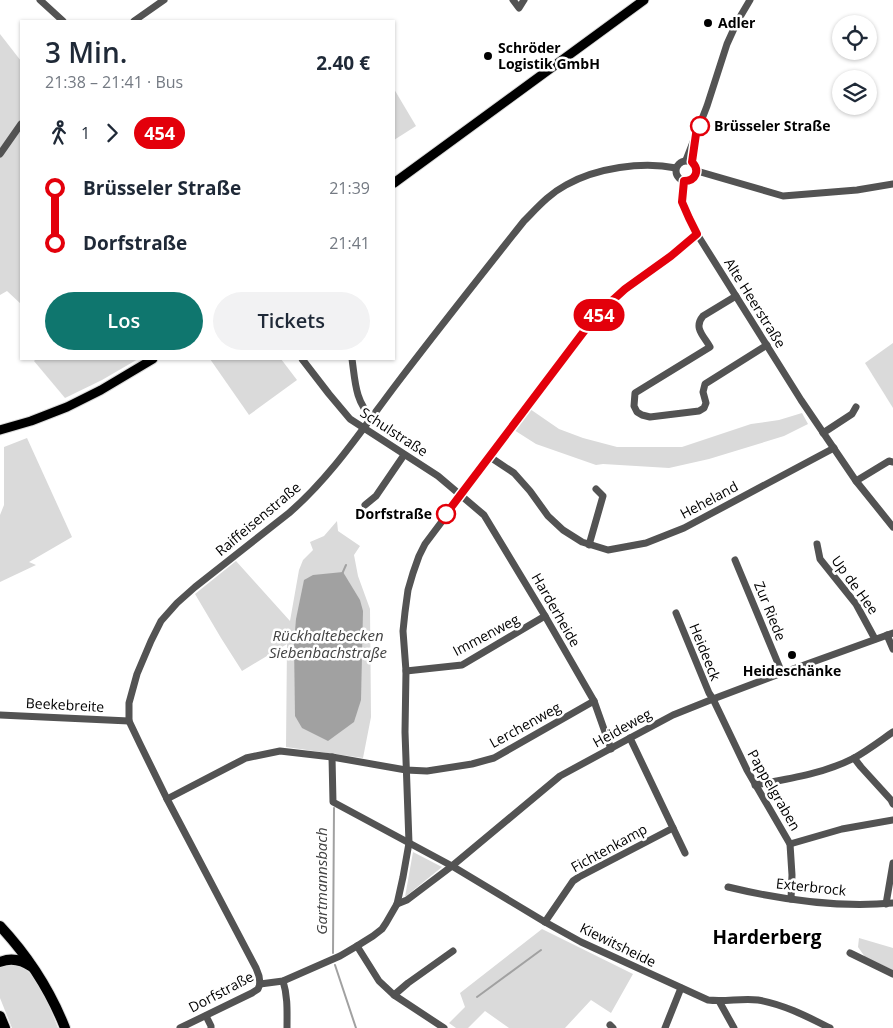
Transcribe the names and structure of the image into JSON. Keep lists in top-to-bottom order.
{
  "streets": {
    "street": [
      "Alte Heerstraße",
      "Schulstraße",
      "Heheland",
      "Raiffeisenstraße",
      "Up de Hee",
      "Harderheide",
      "Zur Riede",
      "Immenweg",
      "Heideeck",
      "Beekebreite",
      "Lerchenweg",
      "Heideweg",
      "Pappelgraben",
      "Fichtenkamp",
      "Exterbrock",
      "Kiewitsheide",
      "Dorfstraße"
    ]
  },
  "crossings": [
    ["Alte Heerstraße", "Heheland"],
    ["Alte Heerstraße", "Raiffeisenstraße"],
    ["Alte Heerstraße", "Dorfstraße"],
    ["Schulstraße", "Raiffeisenstraße"],
    ["Schulstraße", "Harderheide"],
    ["Schulstraße", "Dorfstraße"],
    ["Heheland", "Dorfstraße"],
    ["Raiffeisenstraße", "Beekebreite"],
    ["Raiffeisenstraße", "Lerchenweg"],
    ["Raiffeisenstraße", "Dorfstraße"],
    ["Up de Hee", "Heideweg"],
    ["Harderheide", "Immenweg"],
    ["Harderheide", "Lerchenweg"],
    ["Harderheide", "Heideweg"],
    ["Harderheide", "Dorfstraße"],
    ["Zur Riede", "Heideweg"],
    ["Immenweg", "Dorfstraße"],
    ["Heideeck", "Heideweg"],
    ["Heideeck", "Pappelgraben"],
    ["Lerchenweg", "Kiewitsheide"],
    ["Lerchenweg", "Dorfstraße"],
    ["Heideweg", "Pappelgraben"],
    ["Heideweg", "Kiewitsheide"],
    ["Heideweg", "Dorfstraße"],
    ["Pappelgraben", "Exterbrock"],
    ["Fichtenkamp", "Kiewitsheide"],
    ["Kiewitsheide", "Dorfstraße"]
  ],
  "districts": ["Harderberg"],
  "water": ["Rückhaltebecken Siebenbachstraße", "Gartmannsbach"],
  "places": [
    "Adler",
    "Schröder Logistik GmbH",
    "Brüsseler Straße",
    "Dorfstraße",
    "Heideschänke"
  ],
  "lines": ["bus line 454"],
  "page": {
    "on_map": "454",
    "heading": ["3 Min.", "21:38 – 21:41 · Bus", "2.40 €"],
    "legs": ["1", "454"],
    "list": [
      {
        "name": "Brüsseler Straße",
        "value": "21:39"
      },
      {
        "name": "Dorfstraße",
        "value": "21:41"
      }
    ],
    "buttons": ["Los", "Tickets"]
  }
}
